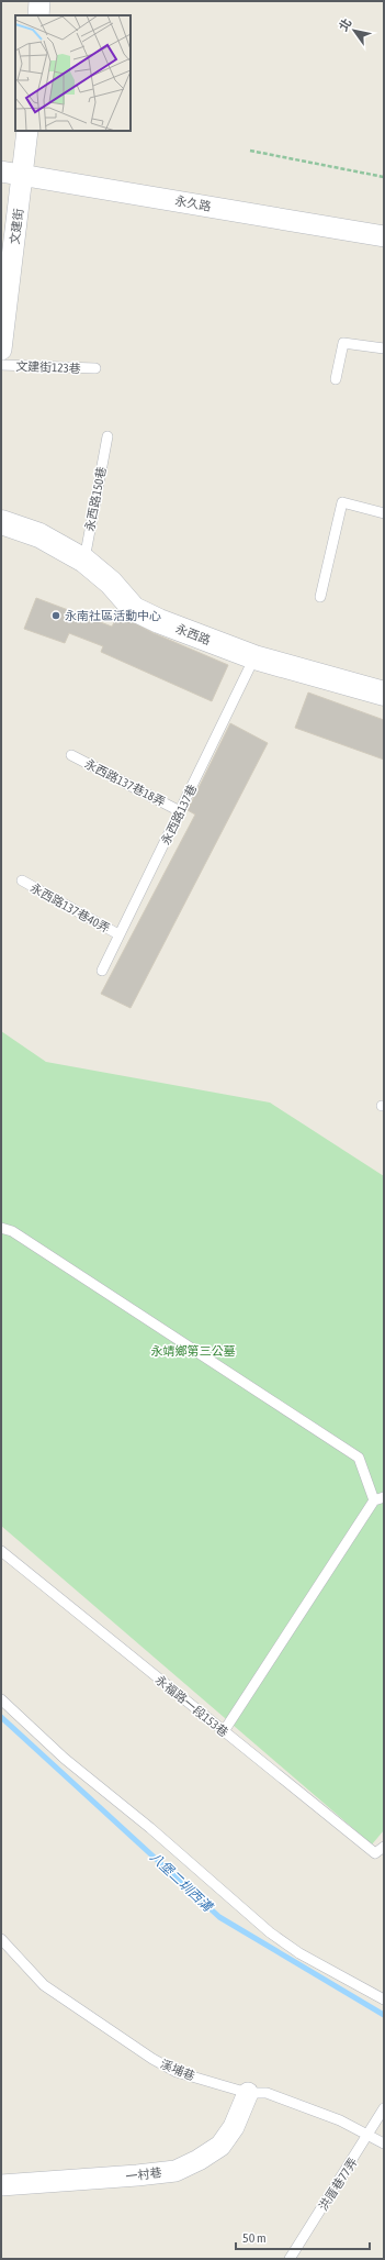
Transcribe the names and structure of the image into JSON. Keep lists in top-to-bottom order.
{
  "streets": {
    "street": [
      "永久路",
      "文建街",
      "永西路",
      "一村巷"
    ],
    "lane": [
      "文建街123巷",
      "永西路150巷",
      "永西路137巷18弄",
      "永西路137巷",
      "永西路137巷40弄",
      "永福路一段153巷",
      "溪埔巷",
      "洪厝巷77弄"
    ]
  },
  "crossings": [
    ["永久路", "文建街"],
    ["永西路150巷", "永西路"],
    ["永西路", "永西路137巷"],
    ["永西路137巷18弄", "永西路137巷"],
    ["永西路137巷", "永西路137巷40弄"],
    ["溪埔巷", "一村巷"],
    ["溪埔巷", "洪厝巷77弄"]
  ],
  "water": ["八堡二圳西溝"],
  "parks": ["永靖鄉第三公墓"],
  "places": ["永南社區活動中心"],
  "scale_bar": "50 m",
  "north": "top left"
}
